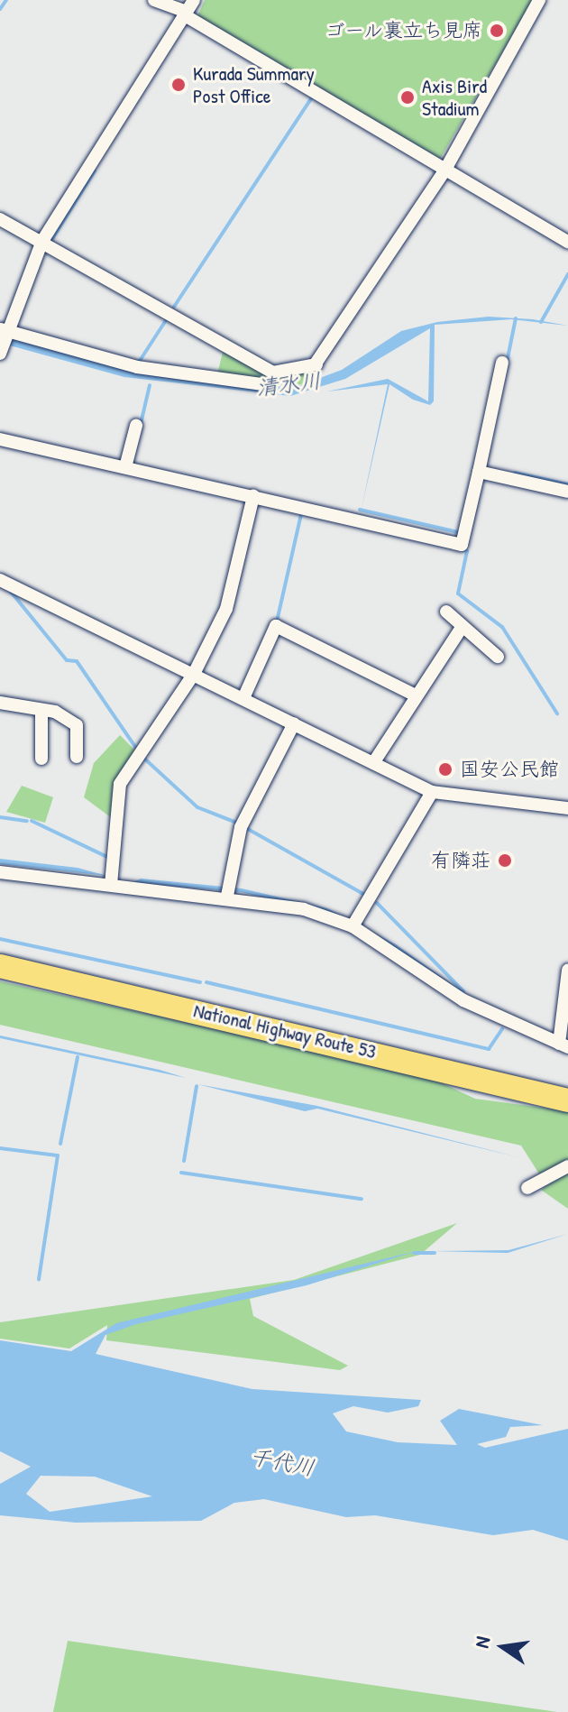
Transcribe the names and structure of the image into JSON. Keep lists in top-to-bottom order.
{
  "streets": {
    "highway": ["National Highway Route 53"]
  },
  "water": ["清水川", "千代川"],
  "places": [
    "ゴール裏立ち見席",
    "Kurada Summary Post Office",
    "Axis Bird Stadium",
    "国安公民館",
    "有隣荘"
  ],
  "north": "left"
}
